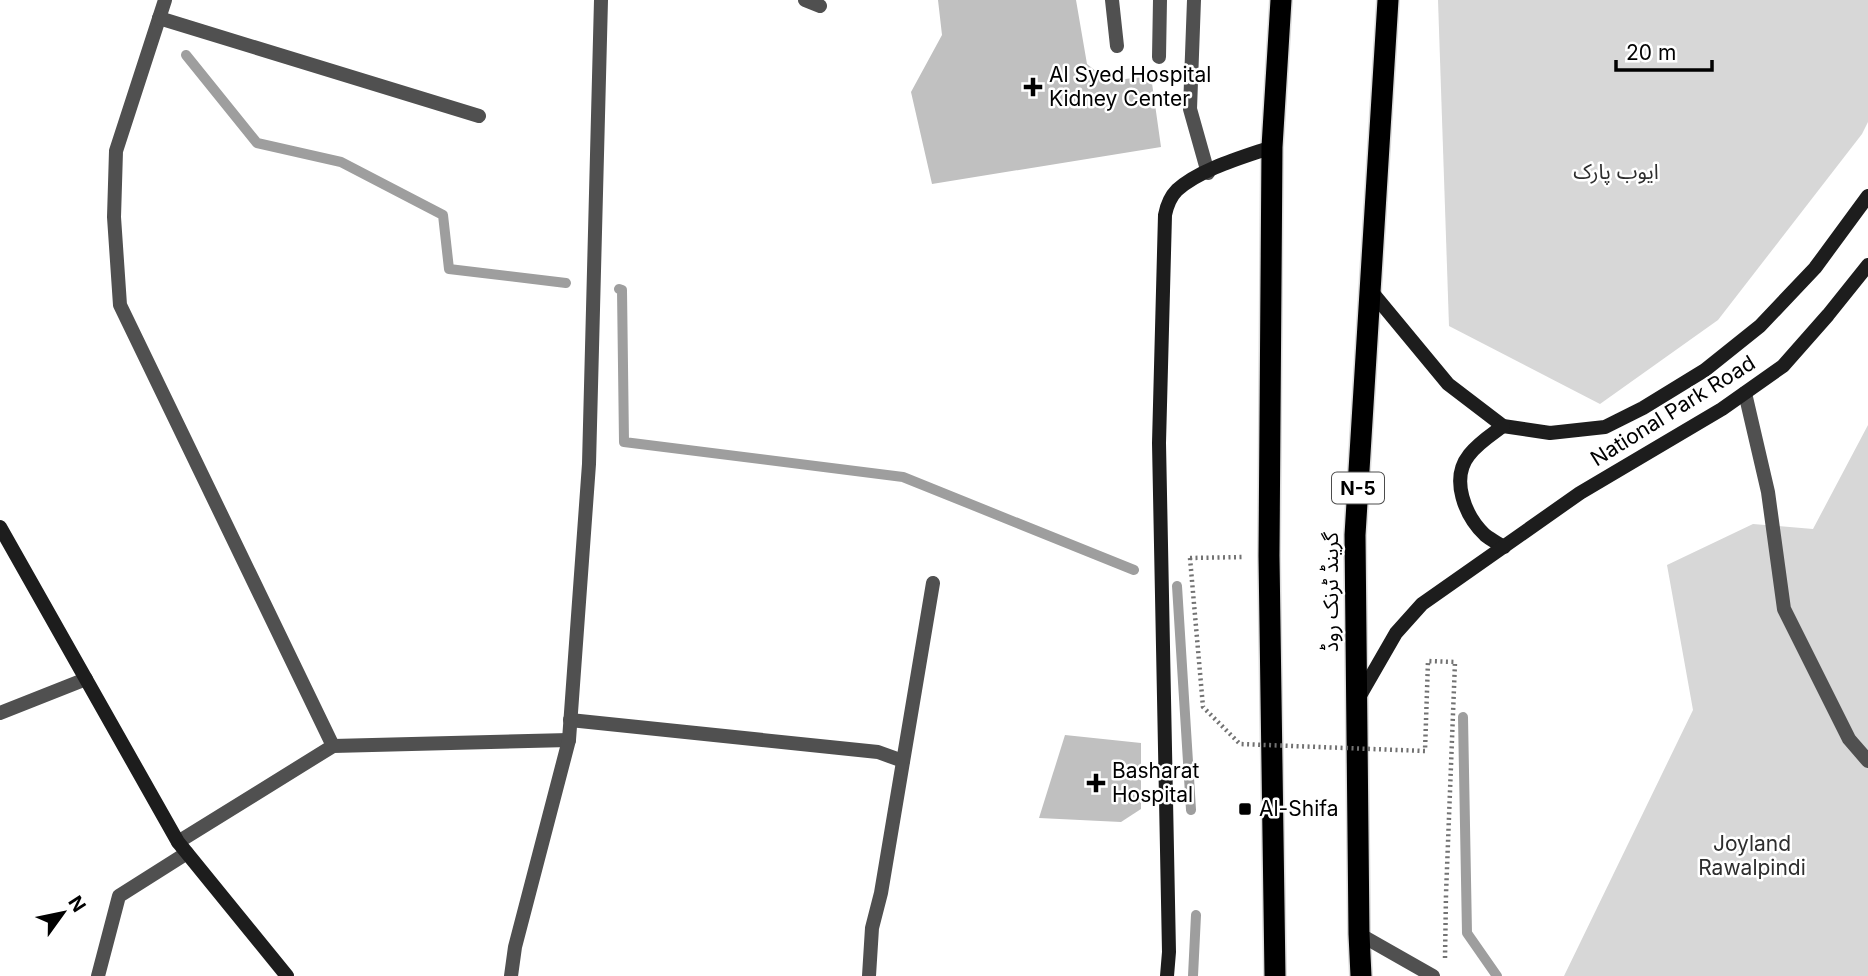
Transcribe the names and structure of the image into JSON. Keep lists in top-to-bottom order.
{
  "streets": {
    "highway": ["N-5", "گرینڈ ٹرنک روڈ"],
    "main road": ["National Park Road"]
  },
  "crossings": [
    ["National Park Road", "گرینڈ ٹرنک روڈ"]
  ],
  "parks": ["ایوب پارک", "Joyland Rawalpindi"],
  "places": {
    "health": ["Al Syed Hospital Kidney Center", "Basharat Hospital"],
    "transit": ["Al-Shifa"]
  },
  "scale_bar": "20 m",
  "north": "top right"
}
